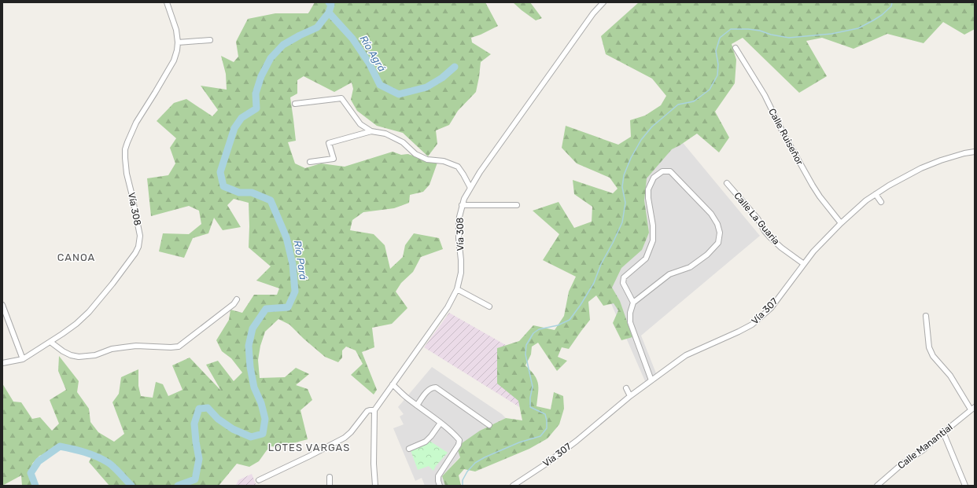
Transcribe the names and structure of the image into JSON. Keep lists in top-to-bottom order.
{
  "streets": {
    "street": [
      "Calle Ruiseñor",
      "Vía 308",
      "Calle La Guaria",
      "Vía 307",
      "Calle Manantial"
    ]
  },
  "crossings": [
    ["Calle Ruiseñor", "Vía 307"],
    ["Calle La Guaria", "Vía 307"]
  ],
  "districts": ["CANOA", "LOTES VARGAS"],
  "water": ["Río Agrá", "Río Pará"]
}
